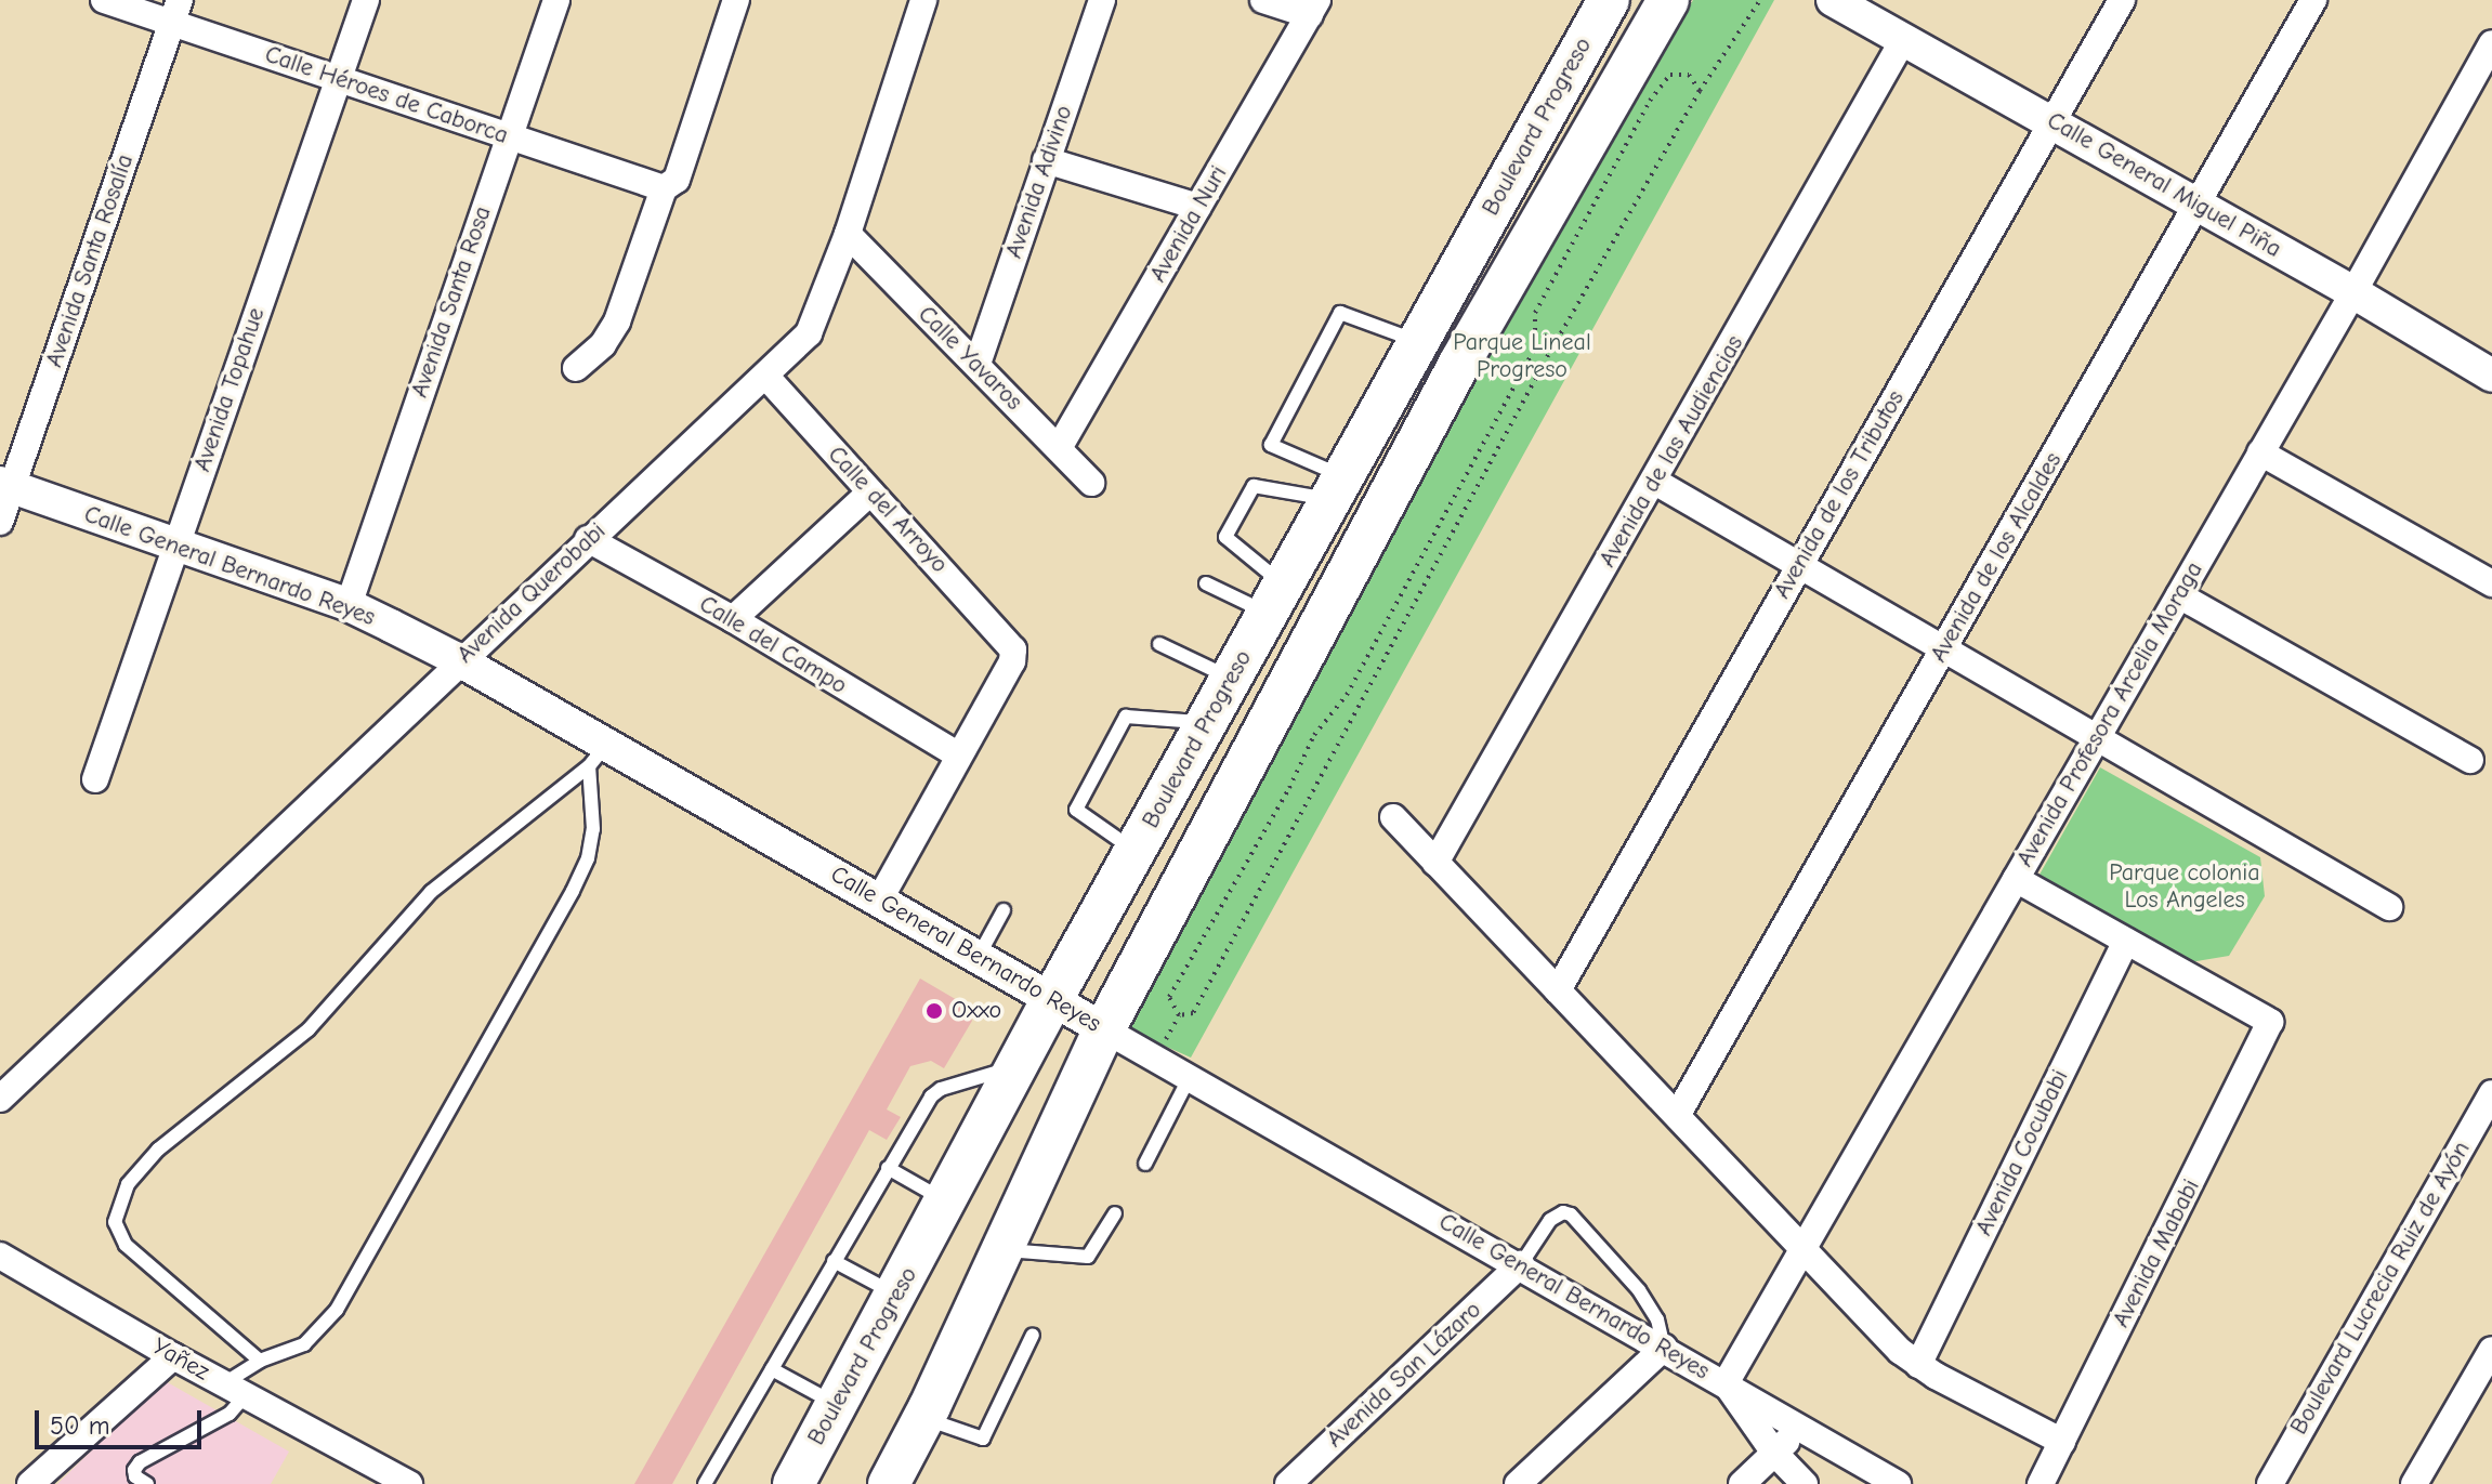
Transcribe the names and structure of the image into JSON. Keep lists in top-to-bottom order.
{
  "streets": {
    "main road": ["Boulevard Progreso"],
    "street": [
      "Calle Héroes de Caborca",
      "Avenida Adivino",
      "Calle General Miguel Piña",
      "Avenida Nuri",
      "Avenida Santa Rosalía",
      "Avenida Santa Rosa",
      "Calle Yavaros",
      "Avenida Topahue",
      "Avenida de las Audiencias",
      "Avenida de los Tributos",
      "Calle del Arroyo",
      "Avenida de los Alcaldes",
      "Calle General Bernardo Reyes",
      "Avenida Querobabi",
      "Calle del Campo",
      "Avenida Profesora Arcelia Moraga",
      "Avenida Cocubabi",
      "Avenida Mababi",
      "Boulevard Lucrecia Ruiz de Ayón",
      "Yañez",
      "Avenida San Lázaro"
    ]
  },
  "crossings": [
    ["Calle Héroes de Caborca", "Avenida Santa Rosalía"],
    ["Calle Héroes de Caborca", "Avenida Santa Rosa"],
    ["Calle Héroes de Caborca", "Avenida Topahue"],
    ["Boulevard Progreso", "Calle General Bernardo Reyes"],
    ["Avenida Adivino", "Calle Yavaros"],
    ["Calle General Miguel Piña", "Avenida de las Audiencias"],
    ["Calle General Miguel Piña", "Avenida de los Tributos"],
    ["Calle General Miguel Piña", "Avenida de los Alcaldes"],
    ["Calle General Miguel Piña", "Avenida Profesora Arcelia Moraga"],
    ["Avenida Nuri", "Calle Yavaros"],
    ["Avenida Santa Rosalía", "Calle General Bernardo Reyes"],
    ["Avenida Santa Rosa", "Calle General Bernardo Reyes"],
    ["Calle Yavaros", "Avenida Querobabi"],
    ["Avenida Topahue", "Calle General Bernardo Reyes"],
    ["Calle del Arroyo", "Avenida Querobabi"],
    ["Calle del Arroyo", "Calle del Campo"],
    ["Calle General Bernardo Reyes", "Avenida Querobabi"],
    ["Calle General Bernardo Reyes", "Avenida Profesora Arcelia Moraga"],
    ["Calle General Bernardo Reyes", "Avenida San Lázaro"],
    ["Avenida Querobabi", "Calle del Campo"],
    ["Avenida Cocubabi", "Avenida Mababi"]
  ],
  "parks": ["Parque Lineal Progreso", "Parque colonia Los Angeles"],
  "places": ["Oxxo"],
  "scale_bar": "50 m"
}
